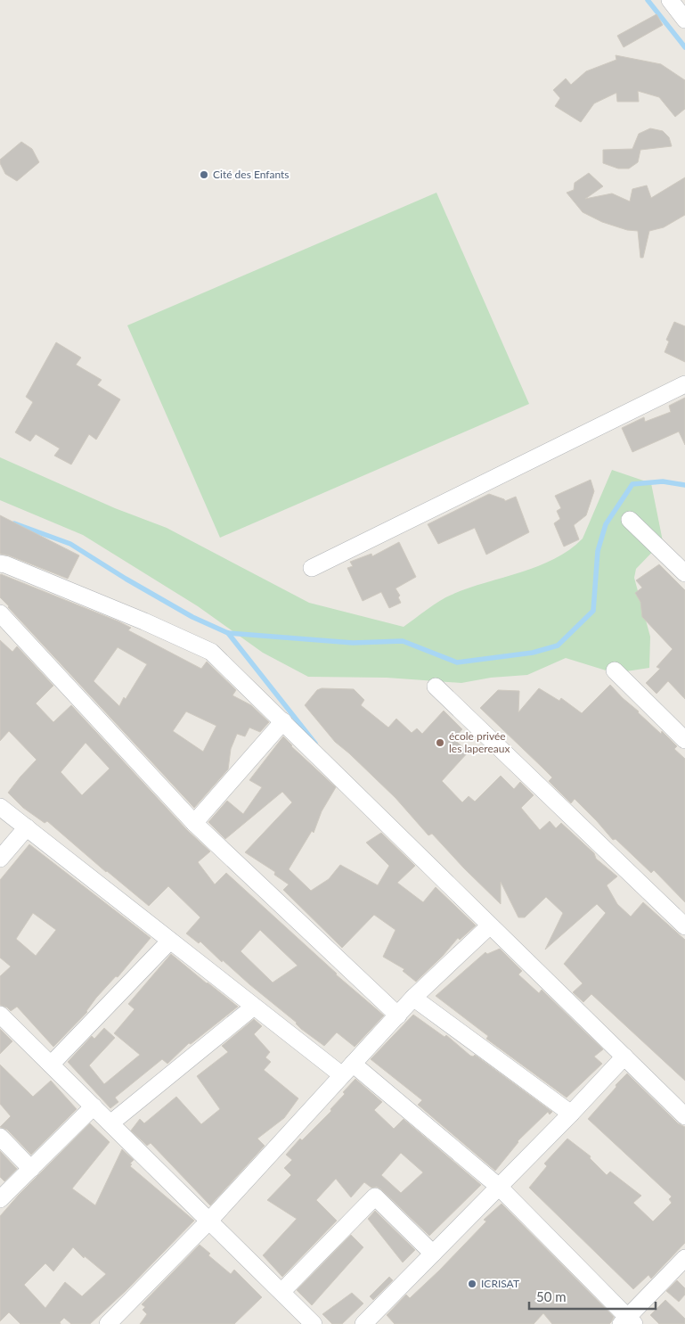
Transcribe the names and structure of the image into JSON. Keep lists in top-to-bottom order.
{
  "places": ["Cité des Enfants", "école privée les lapereaux", "ICRISAT"],
  "scale_bar": "50 m"
}
